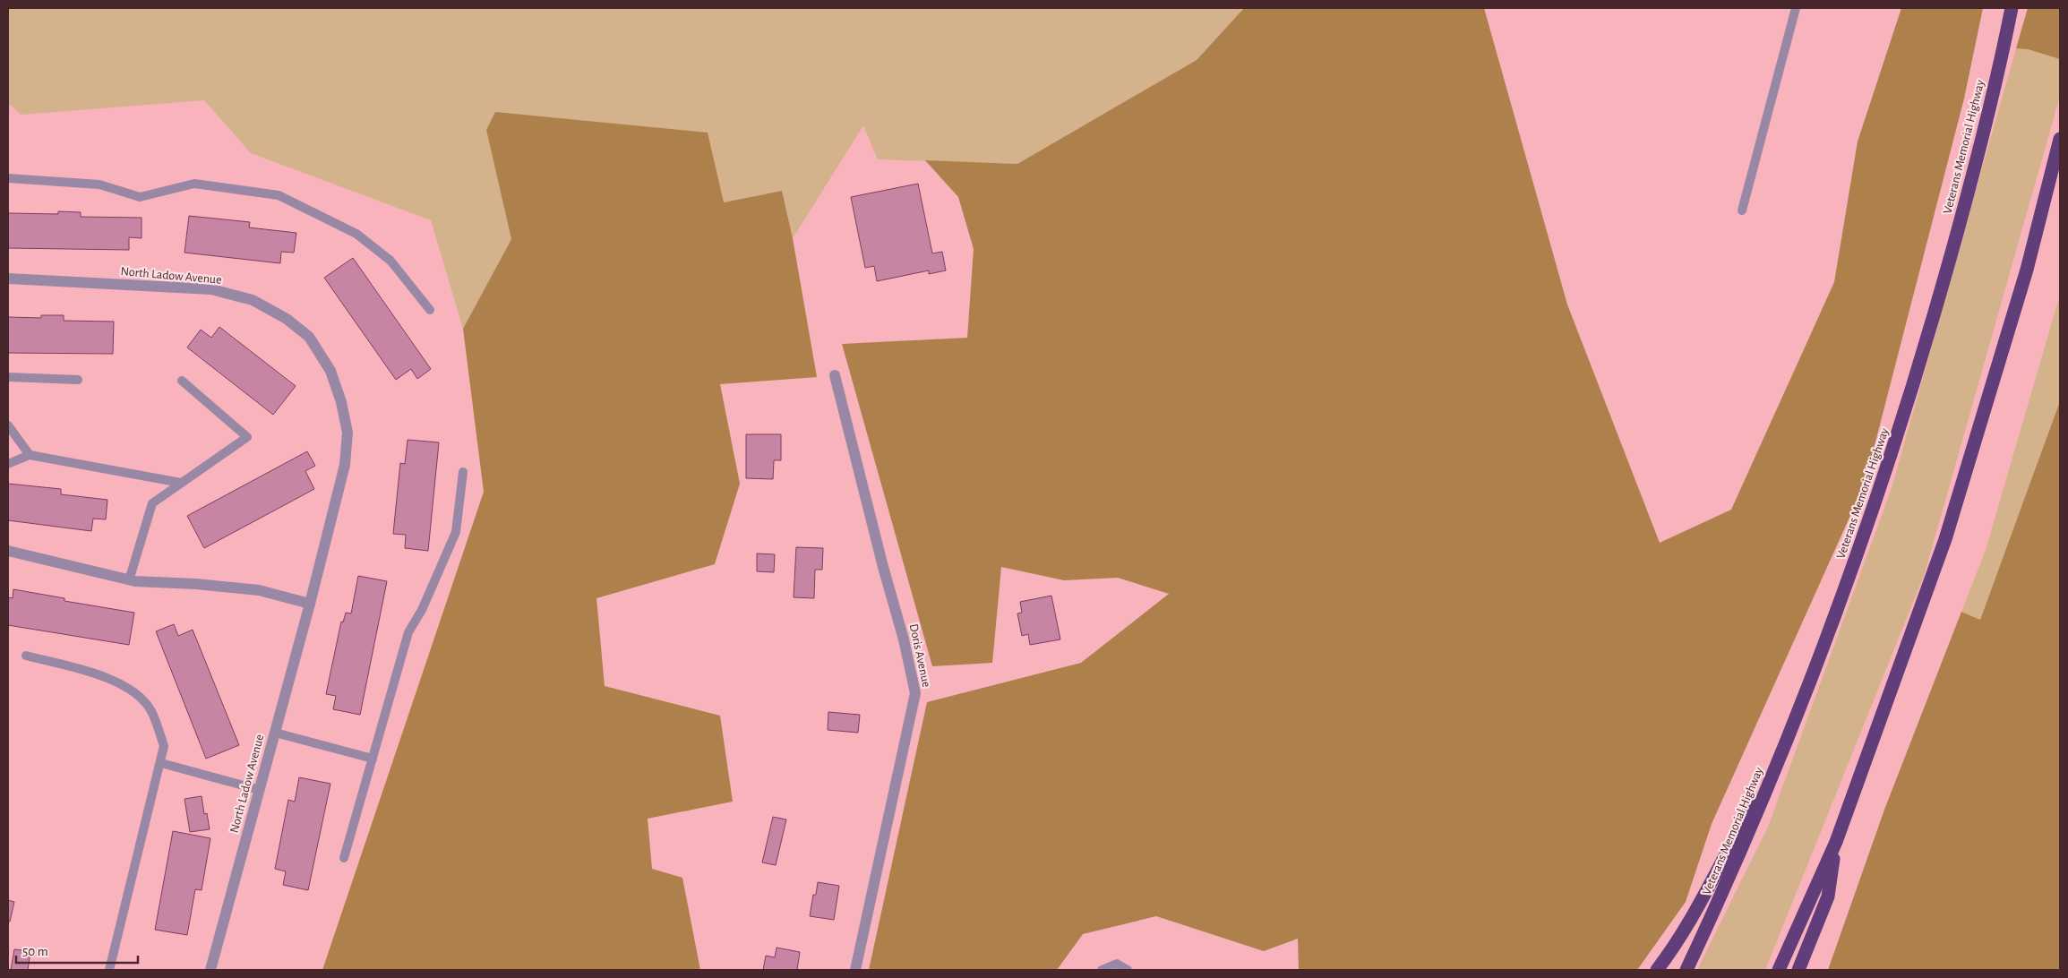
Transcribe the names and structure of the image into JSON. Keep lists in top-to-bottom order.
{
  "streets": {
    "highway": ["Veterans Memorial Highway"],
    "street": ["North Ladow Avenue", "Doris Avenue"]
  },
  "scale_bar": "50 m"
}
